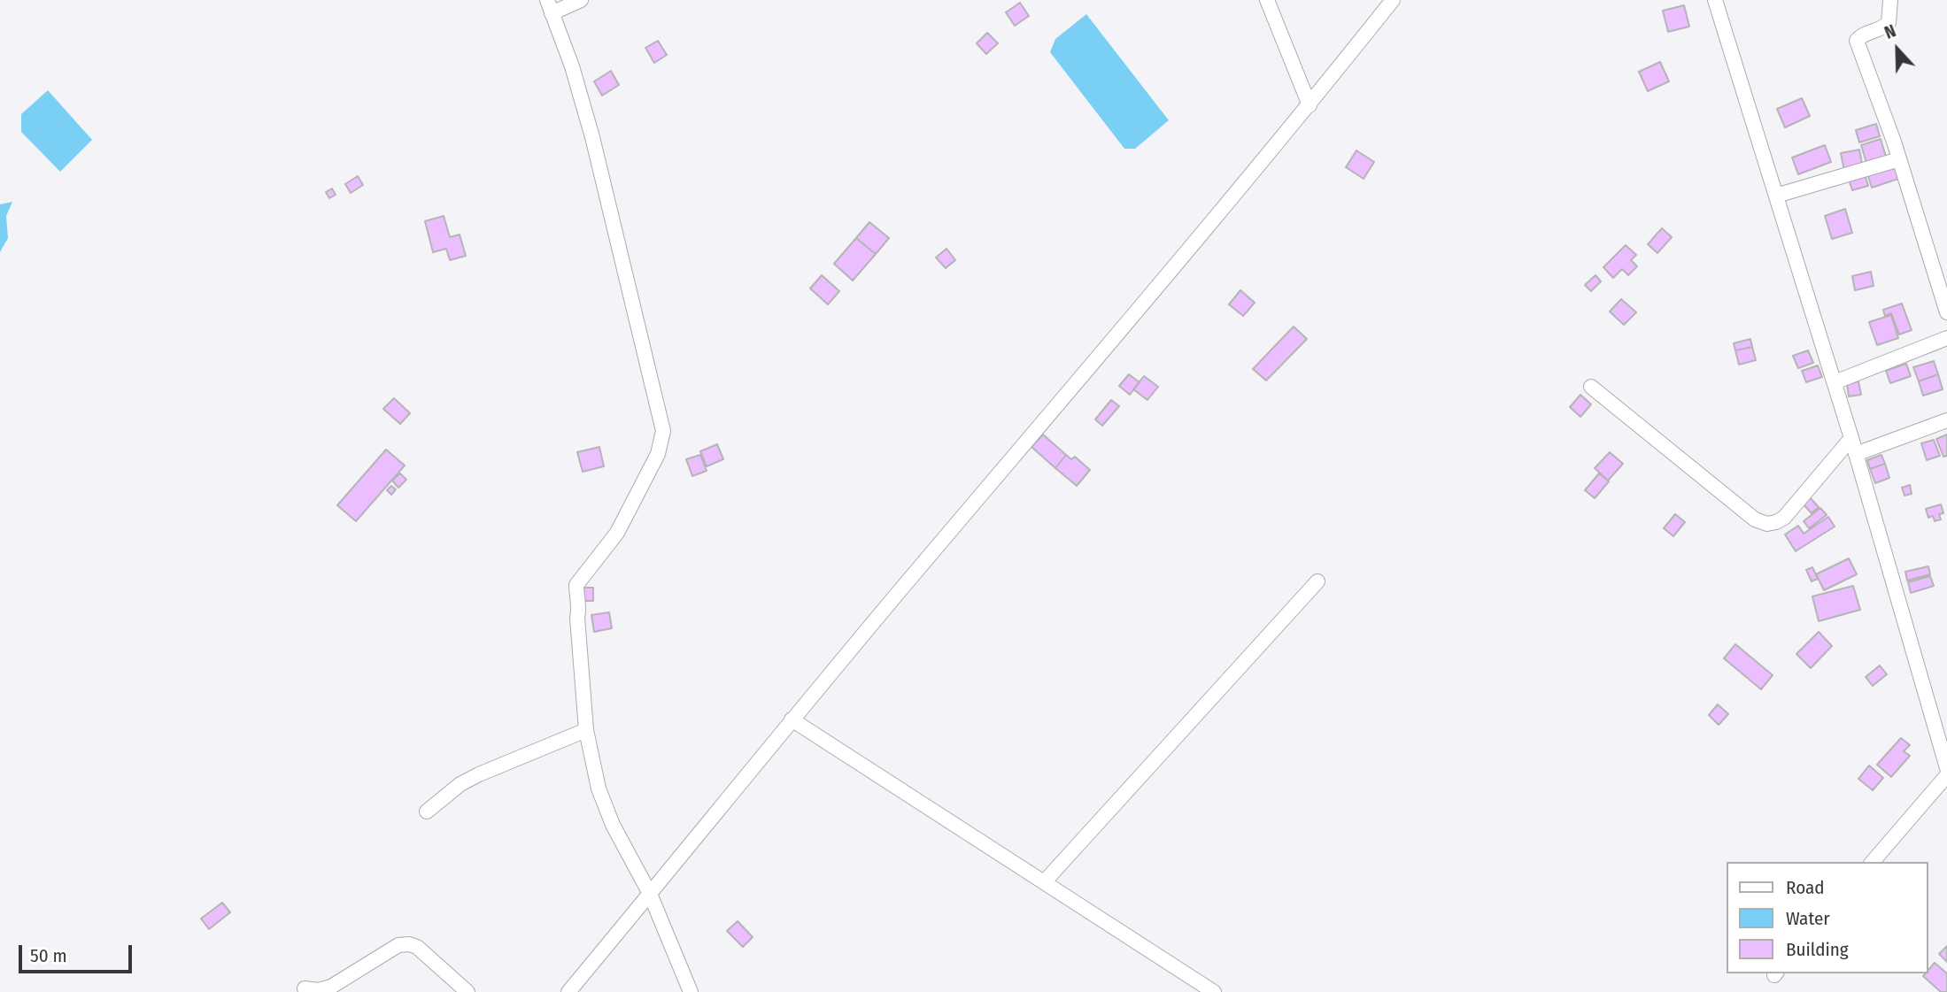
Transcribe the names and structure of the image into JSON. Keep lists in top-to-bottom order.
{
  "legend": ["Road", "Water", "Building"],
  "scale_bar": "50 m",
  "north": "top"
}
